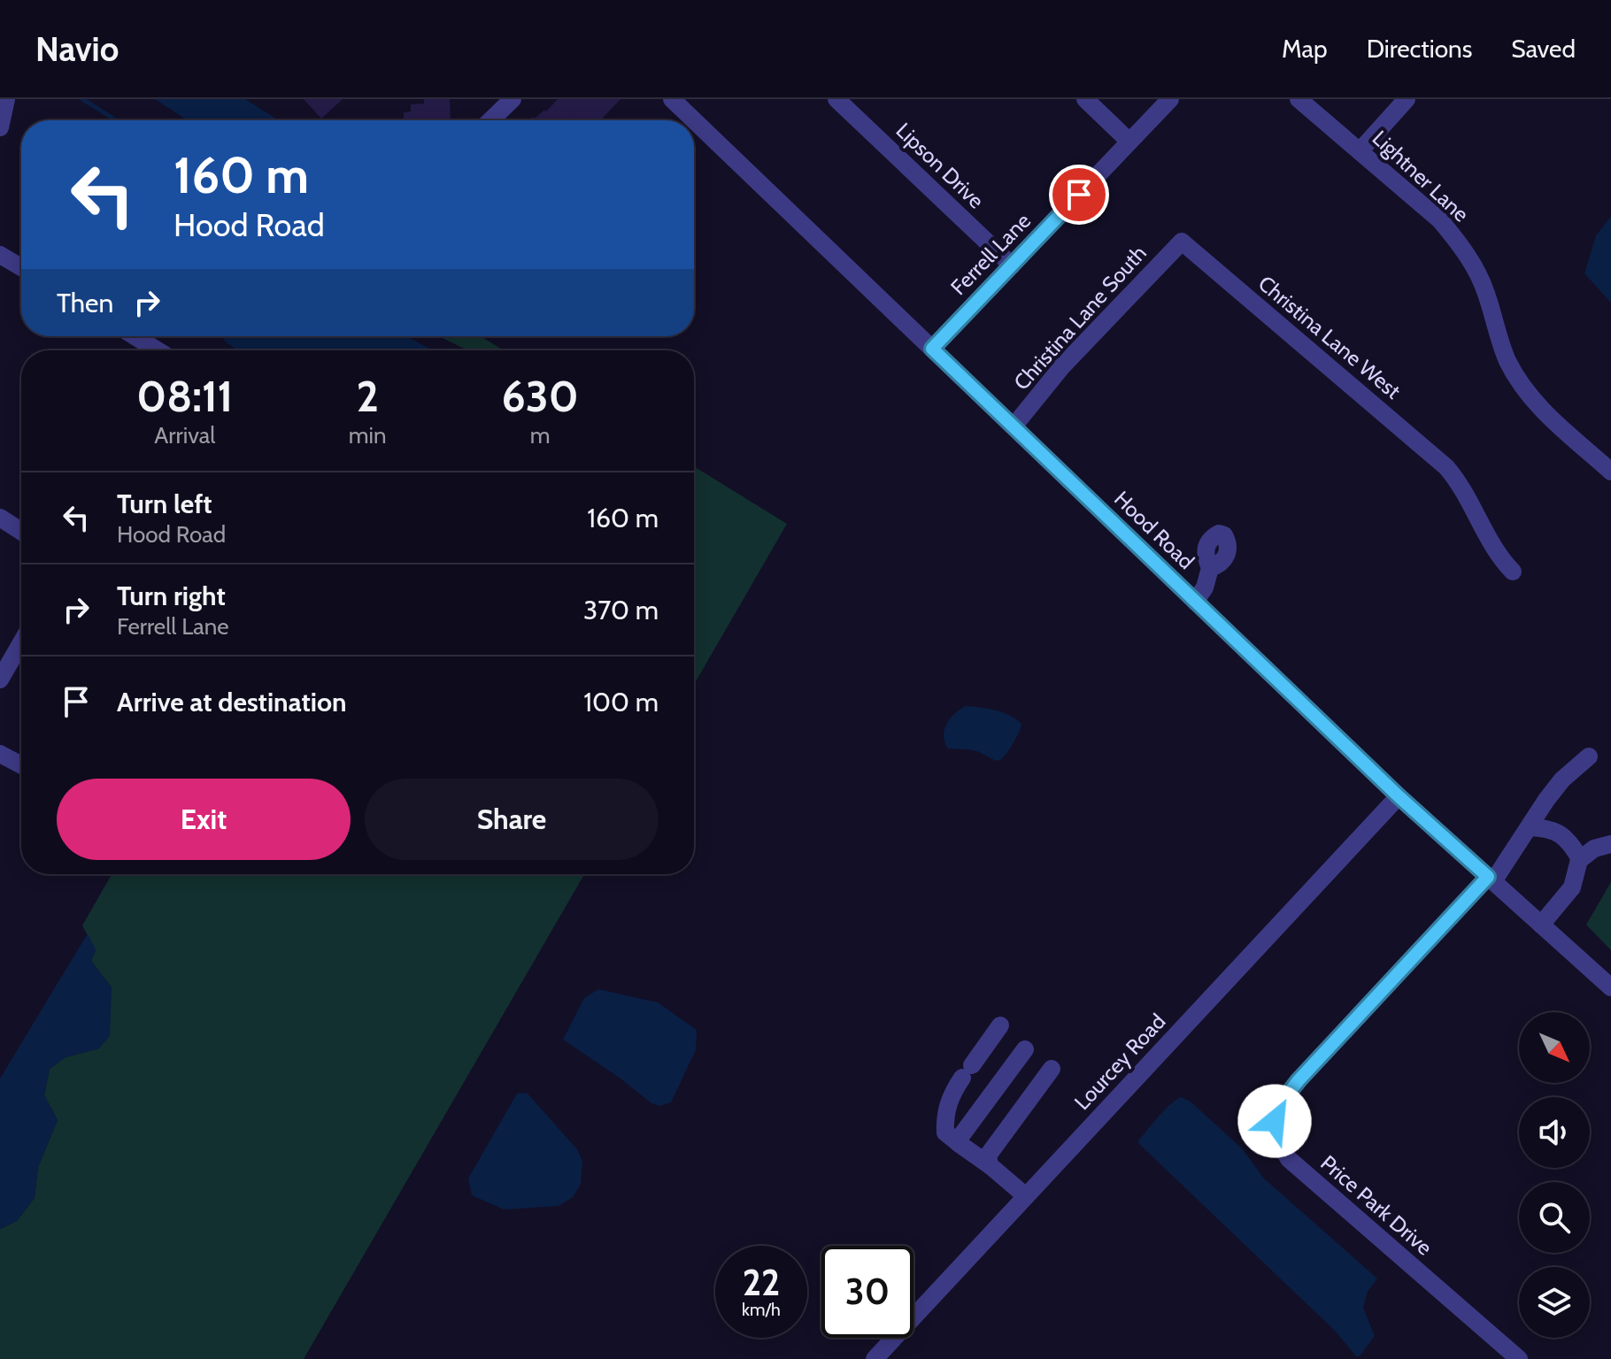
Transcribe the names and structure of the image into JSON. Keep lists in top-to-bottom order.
{
  "streets": {
    "street": [
      "Lipson Drive",
      "Lightner Lane",
      "Ferrell Lane",
      "Christina Lane South",
      "Christina Lane West",
      "Hood Road",
      "Lourcey Road",
      "Price Park Drive"
    ]
  },
  "crossings": [
    ["Lipson Drive", "Ferrell Lane"],
    ["Ferrell Lane", "Hood Road"],
    ["Christina Lane South", "Christina Lane West"],
    ["Christina Lane South", "Hood Road"],
    ["Hood Road", "Lourcey Road"],
    ["Hood Road", "Price Park Drive"]
  ],
  "north": "bottom right",
  "page": {
    "header": "Navio",
    "nav": ["Map", "Directions", "Saved"],
    "turn": ["160 m", "Hood Road"],
    "then": "Then",
    "eta": [
      "08:11",
      "Arrival",
      "2",
      "min",
      "630",
      "m"
    ],
    "list": [
      {
        "name": "Turn left",
        "note": "Hood Road",
        "value": "160 m"
      },
      {
        "name": "Turn right",
        "note": "Ferrell Lane",
        "value": "370 m"
      },
      {
        "name": "Arrive at destination",
        "value": "100 m"
      }
    ],
    "buttons": ["Exit", "Share"],
    "speed": "22 km/h",
    "limit": "30"
  }
}
